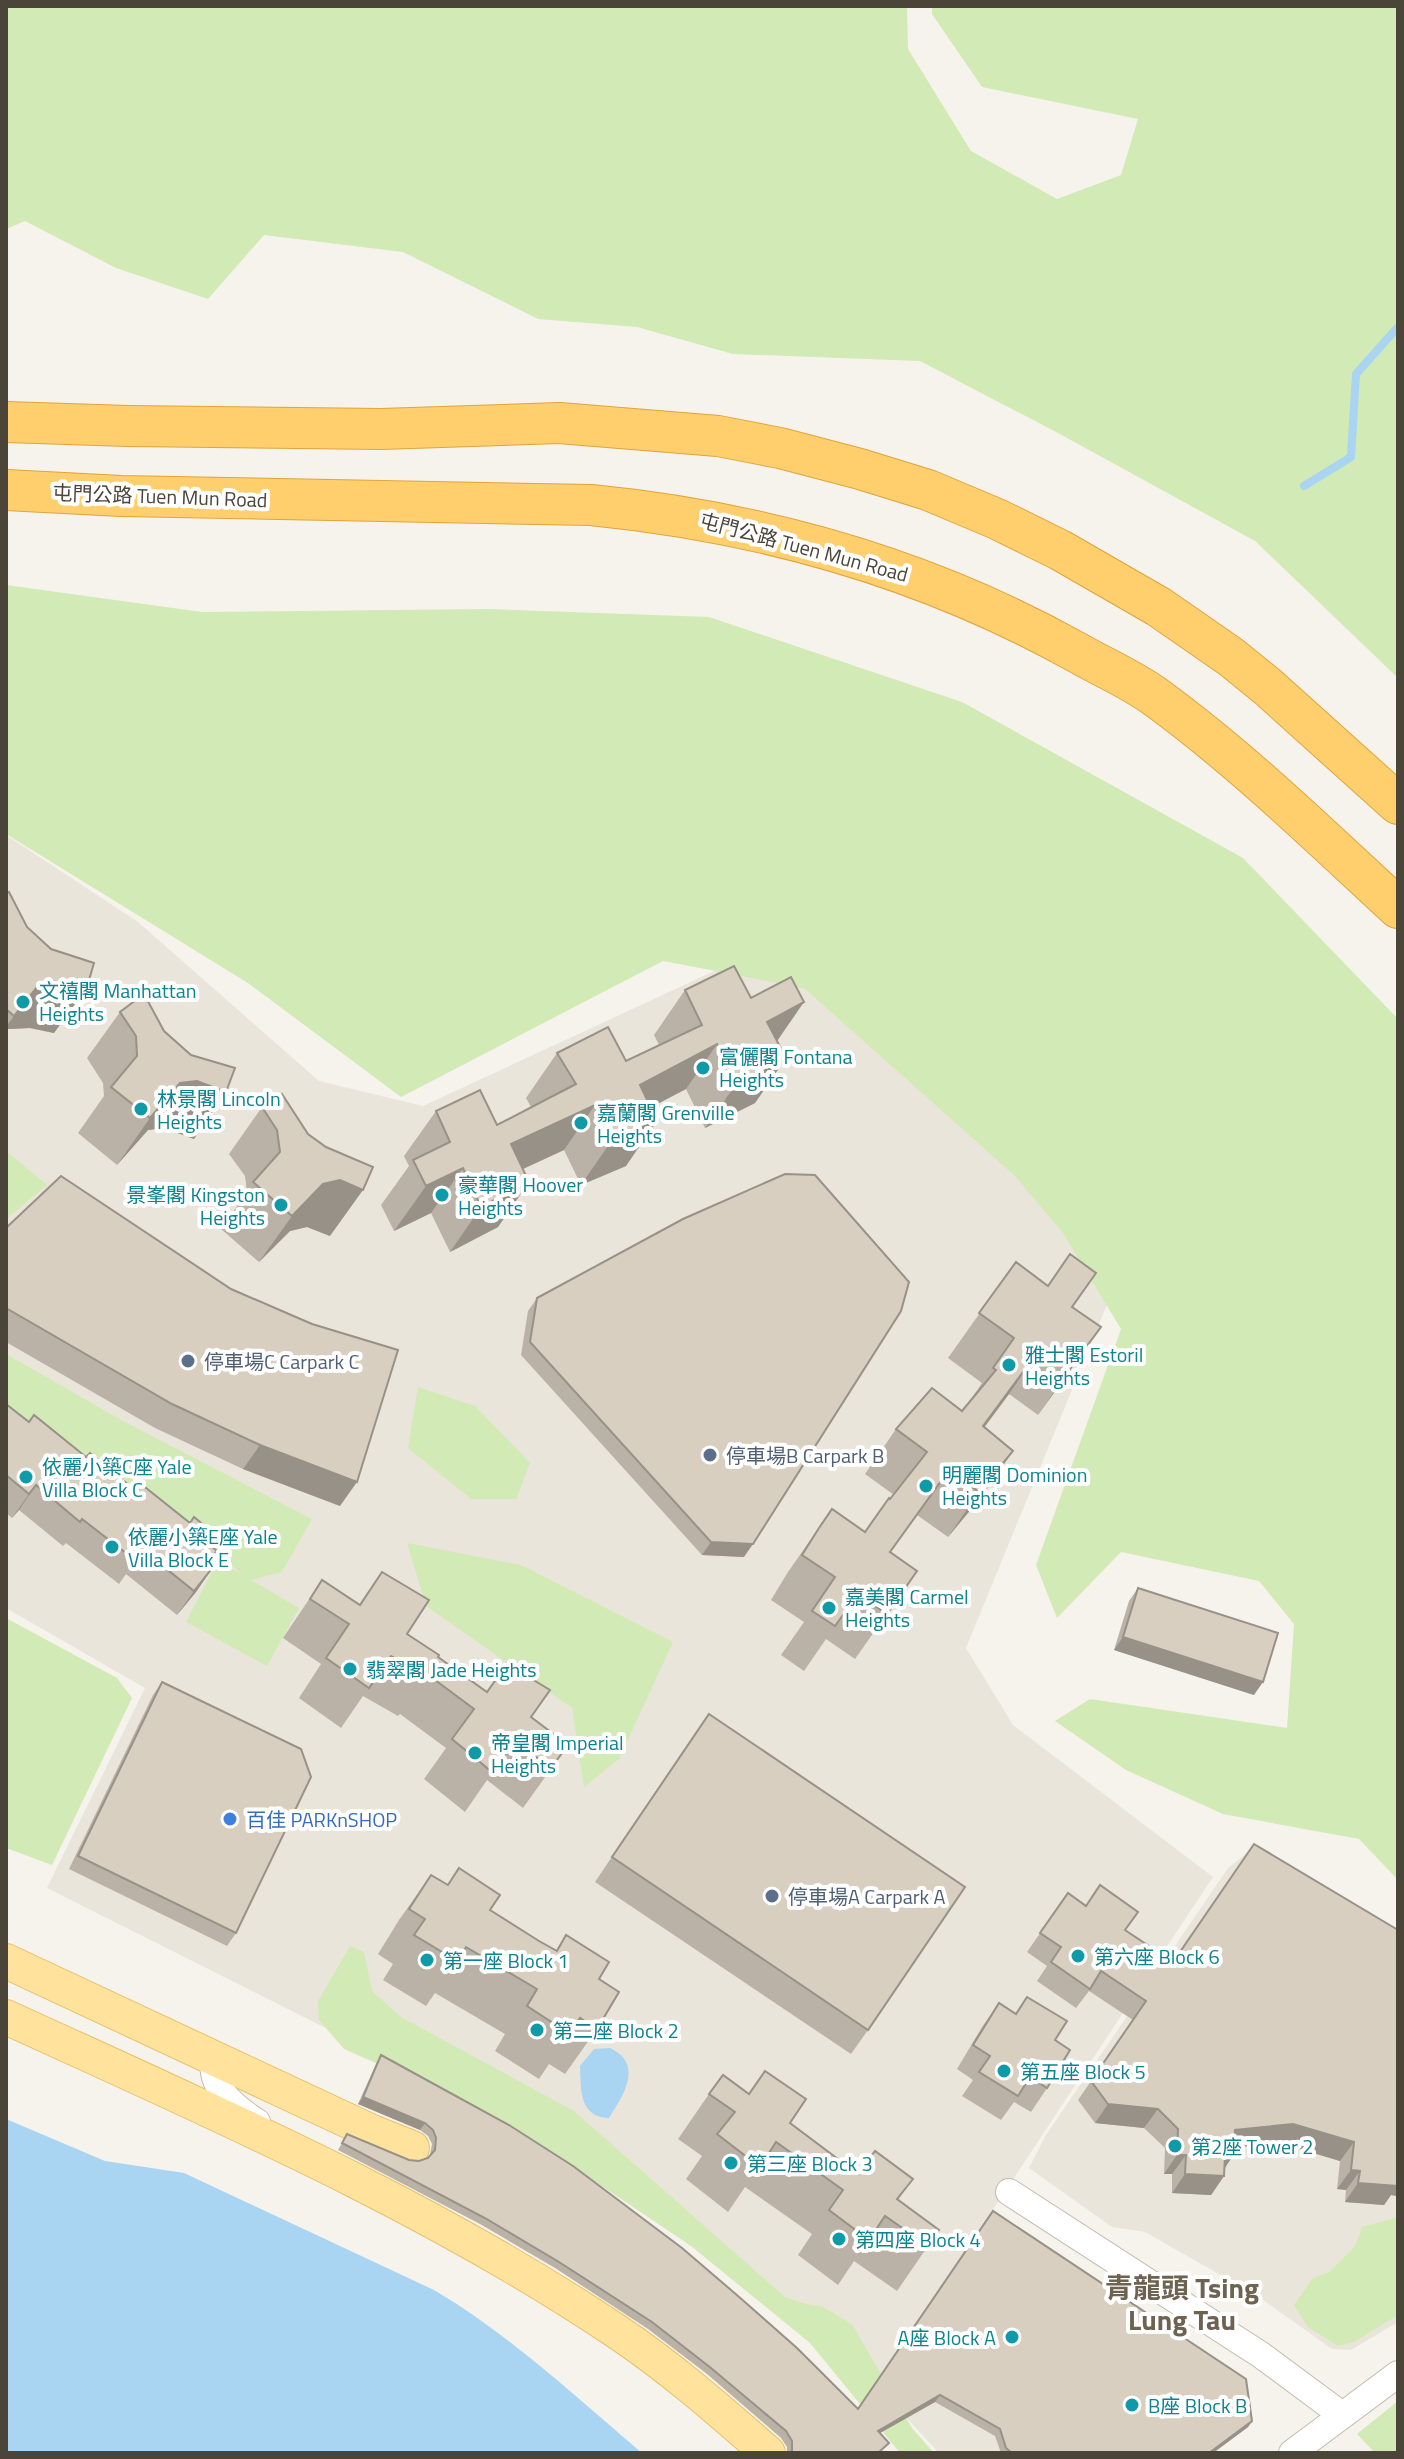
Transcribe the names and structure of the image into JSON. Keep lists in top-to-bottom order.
{
  "streets": {
    "highway": ["屯門公路 Tuen Mun Road"]
  },
  "districts": ["青龍頭 Tsing Lung Tau"],
  "places": [
    "文禧閣 Manhattan Heights",
    "富儷閣 Fontana Heights",
    "林景閣 Lincoln Heights",
    "嘉蘭閣 Grenville Heights",
    "豪華閣 Hoover Heights",
    "景峯閣 Kingston Heights",
    "停車場C Carpark C",
    "雅士閣 Estoril Heights",
    "停車場B Carpark B",
    "依麗小築C座 Yale Villa Block C",
    "明麗閣 Dominion Heights",
    "依麗小築E座 Yale Villa Block E",
    "嘉美閣 Carmel Heights",
    "翡翠閣 Jade Heights",
    "帝皇閣 Imperial Heights",
    "百佳 PARKnSHOP",
    "停車場A Carpark A",
    "第六座 Block 6",
    "第一座 Block 1",
    "第二座 Block 2",
    "第五座 Block 5",
    "第2座 Tower 2",
    "第三座 Block 3",
    "第四座 Block 4",
    "A座 Block A",
    "B座 Block B"
  ]
}
